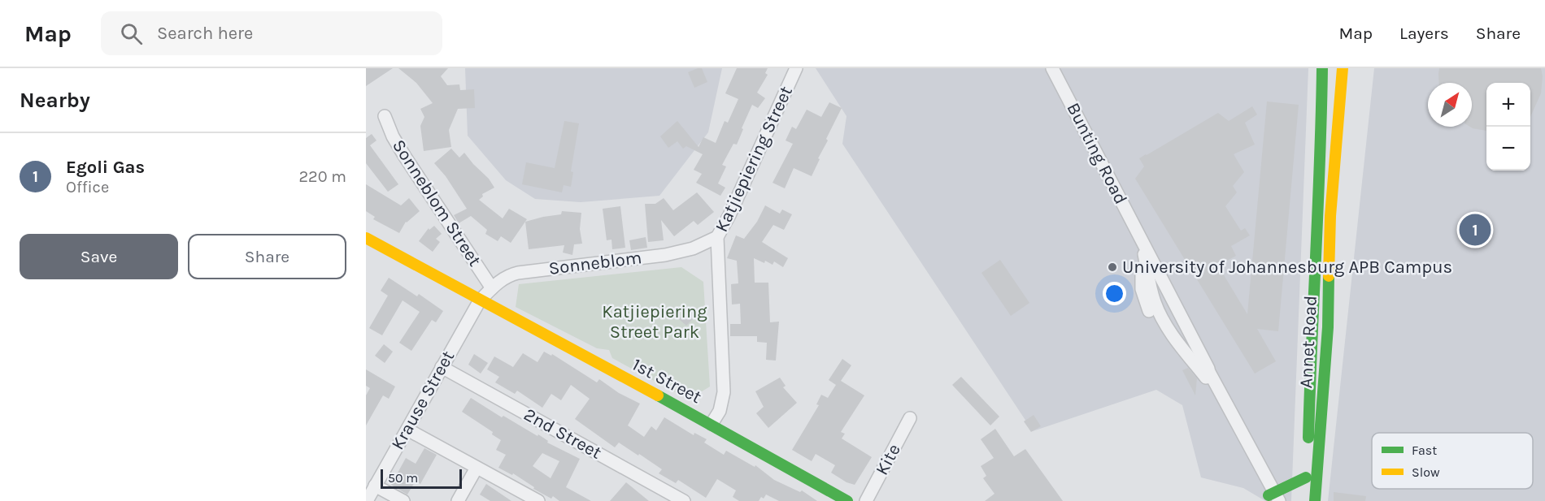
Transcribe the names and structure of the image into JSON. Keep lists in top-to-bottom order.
{
  "streets": {
    "main road": ["Annet Road", "1st Street"],
    "street": [
      "Bunting Road",
      "Katjiepiering Street",
      "Sonneblom Street",
      "Sonneblom",
      "Krause Street",
      "2nd Street",
      "Kite"
    ]
  },
  "crossings": [
    ["Katjiepiering Street", "Sonneblom"],
    ["Katjiepiering Street", "1st Street"],
    ["Sonneblom Street", "Sonneblom"],
    ["Sonneblom", "1st Street"],
    ["Sonneblom", "Krause Street"],
    ["1st Street", "Krause Street"],
    ["Krause Street", "2nd Street"]
  ],
  "parks": ["Katjiepiering Street Park"],
  "places": ["University of Johannesburg APB Campus"],
  "legend": ["Fast", "Slow"],
  "scale_bar": "50 m",
  "north": "top right",
  "page": {
    "header": "Map",
    "search": "Search here",
    "nav": ["Map", "Layers", "Share"],
    "heading": "Nearby",
    "map_buttons": ["+", "−"],
    "list": [
      {
        "mark": "1",
        "name": "Egoli Gas",
        "note": "Office",
        "value": "220 m"
      }
    ],
    "pins": "1",
    "buttons": ["Save", "Share"],
    "scale": "50 m"
  }
}
